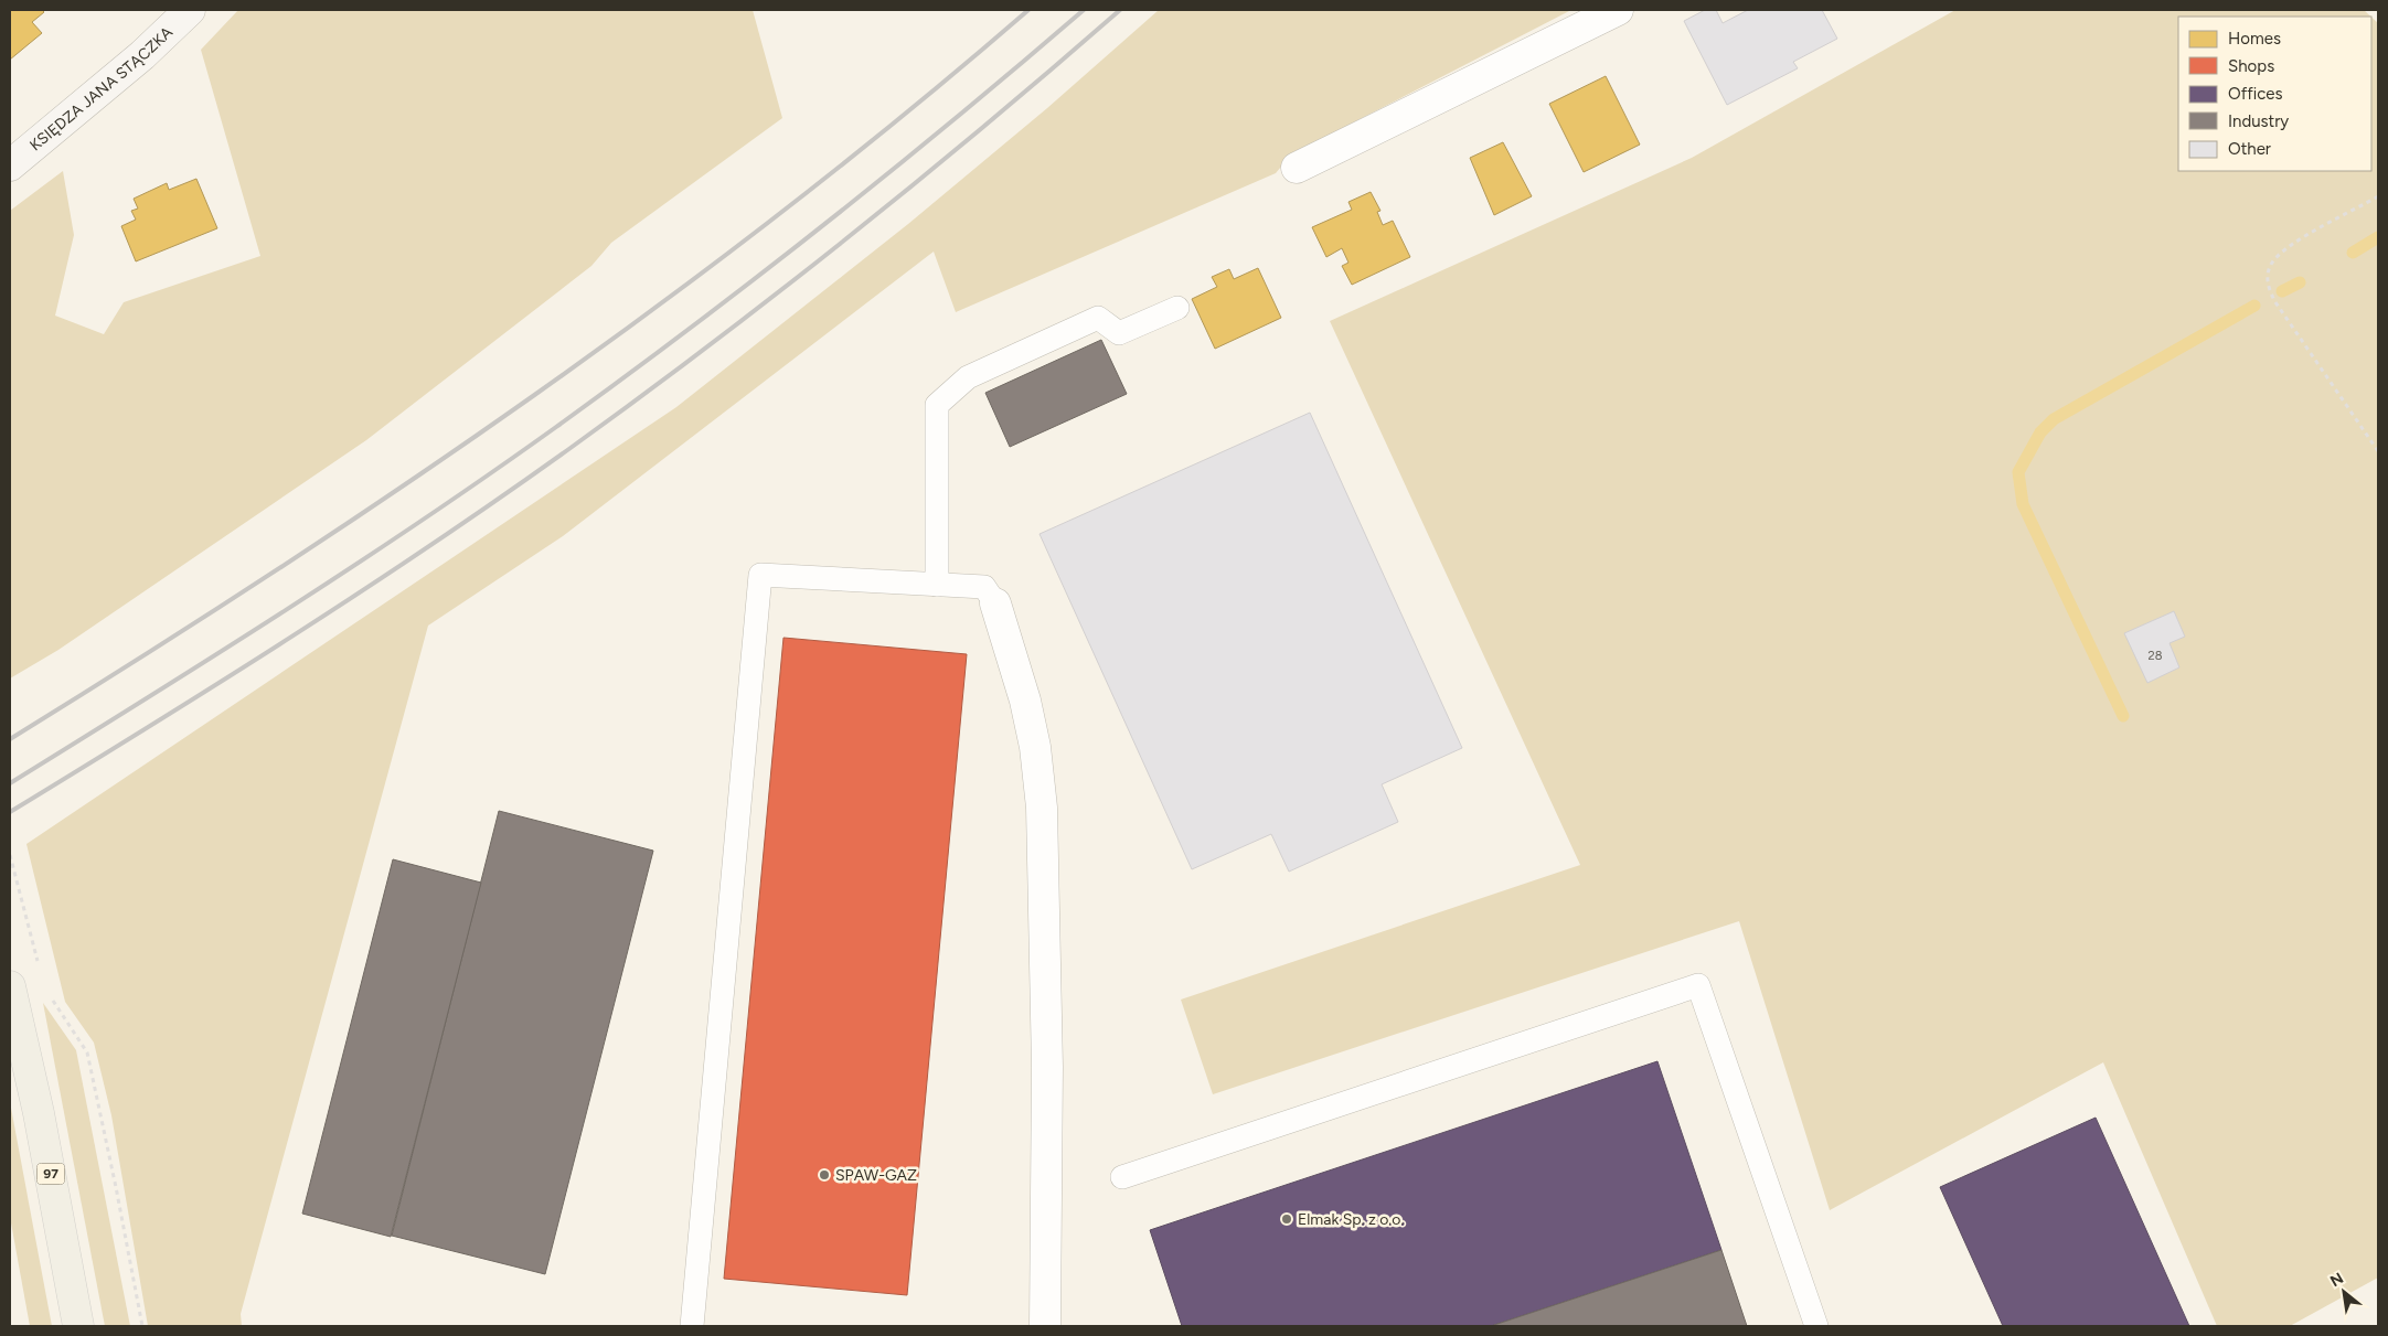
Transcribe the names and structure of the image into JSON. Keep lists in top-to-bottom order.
{
  "streets": {
    "main road": ["97"],
    "street": ["KSIĘDZA JANA STĄCZKA"]
  },
  "places": ["SPAW-GAZ", "Elmak Sp. z o.o."],
  "house_numbers": ["28"],
  "legend": [
    "Homes",
    "Shops",
    "Offices",
    "Industry",
    "Other"
  ],
  "north": "top left"
}
